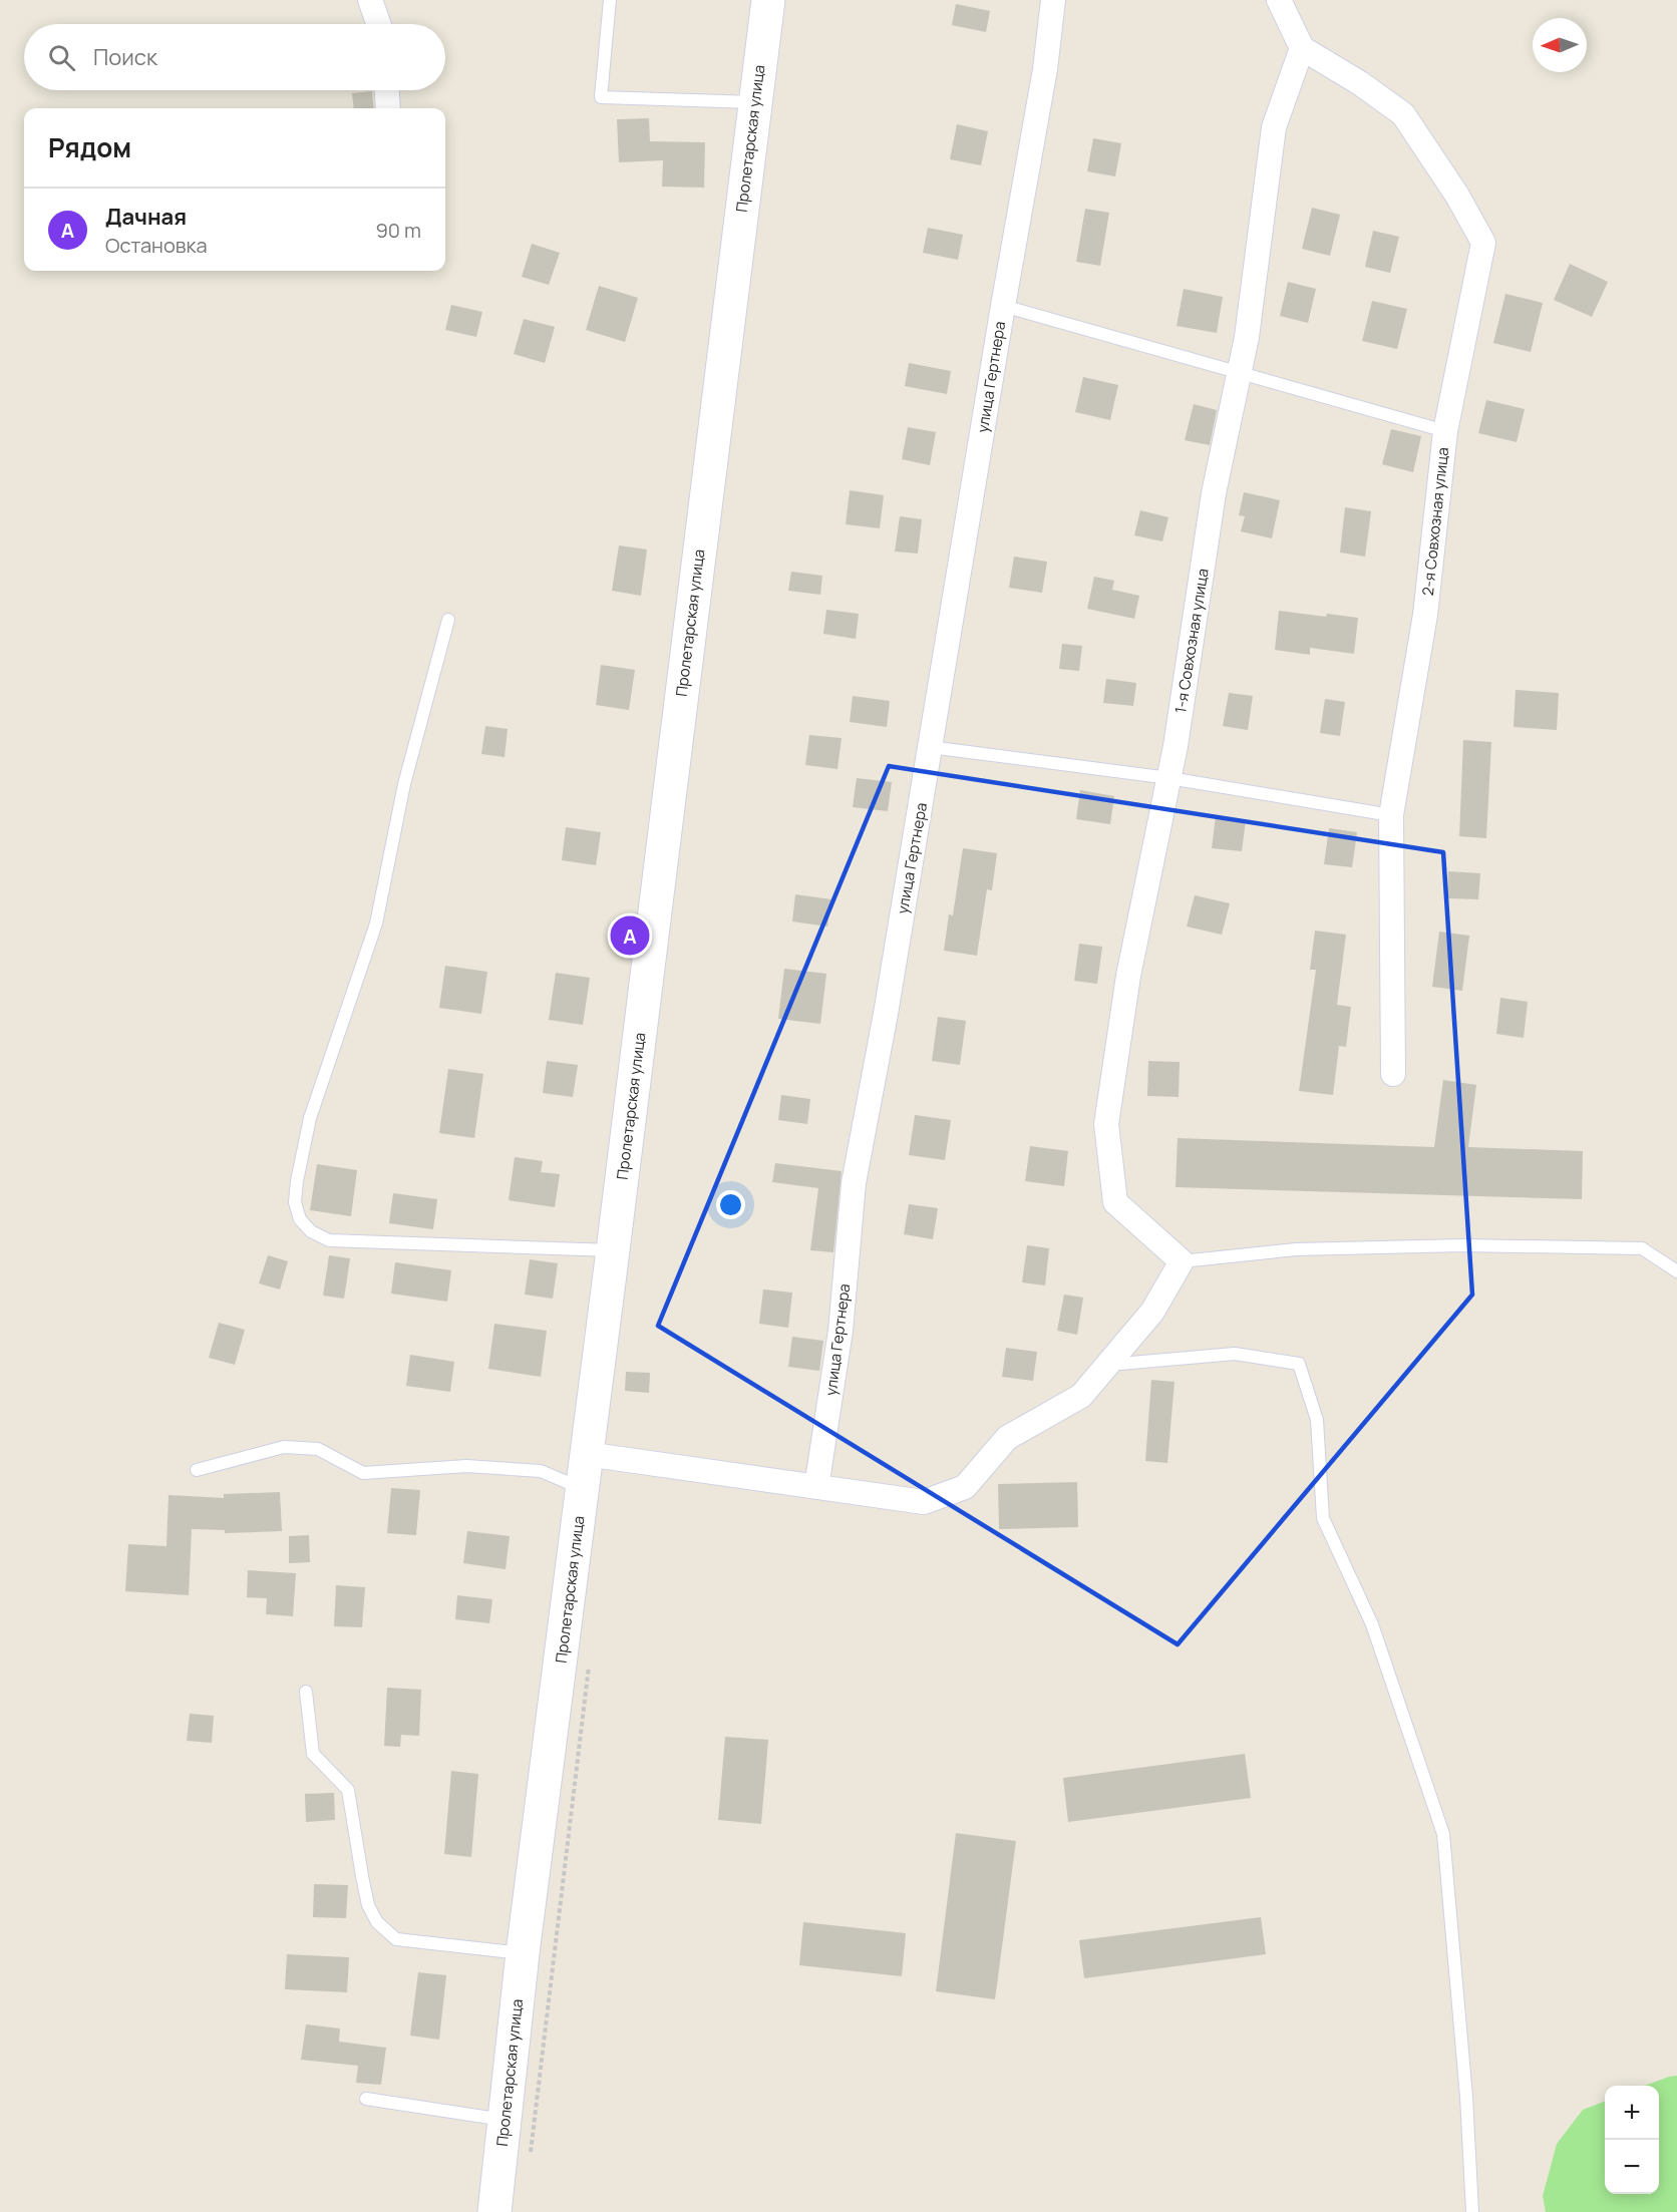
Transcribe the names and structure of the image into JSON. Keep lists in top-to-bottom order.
{
  "streets": {
    "main road": ["Пролетарская улица"],
    "street": ["улица Гертнера", "2-я Совхозная улица", "1-я Совхозная улица"]
  },
  "crossings": [
    ["2-я Совхозная улица", "1-я Совхозная улица"]
  ],
  "north": "left",
  "page": {
    "search": "Поиск",
    "heading": "Рядом",
    "list": [
      {
        "mark": "A",
        "name": "Дачная",
        "note": "Остановка",
        "value": "90 m"
      }
    ],
    "pins": "A",
    "map_buttons": ["+", "−"]
  }
}
